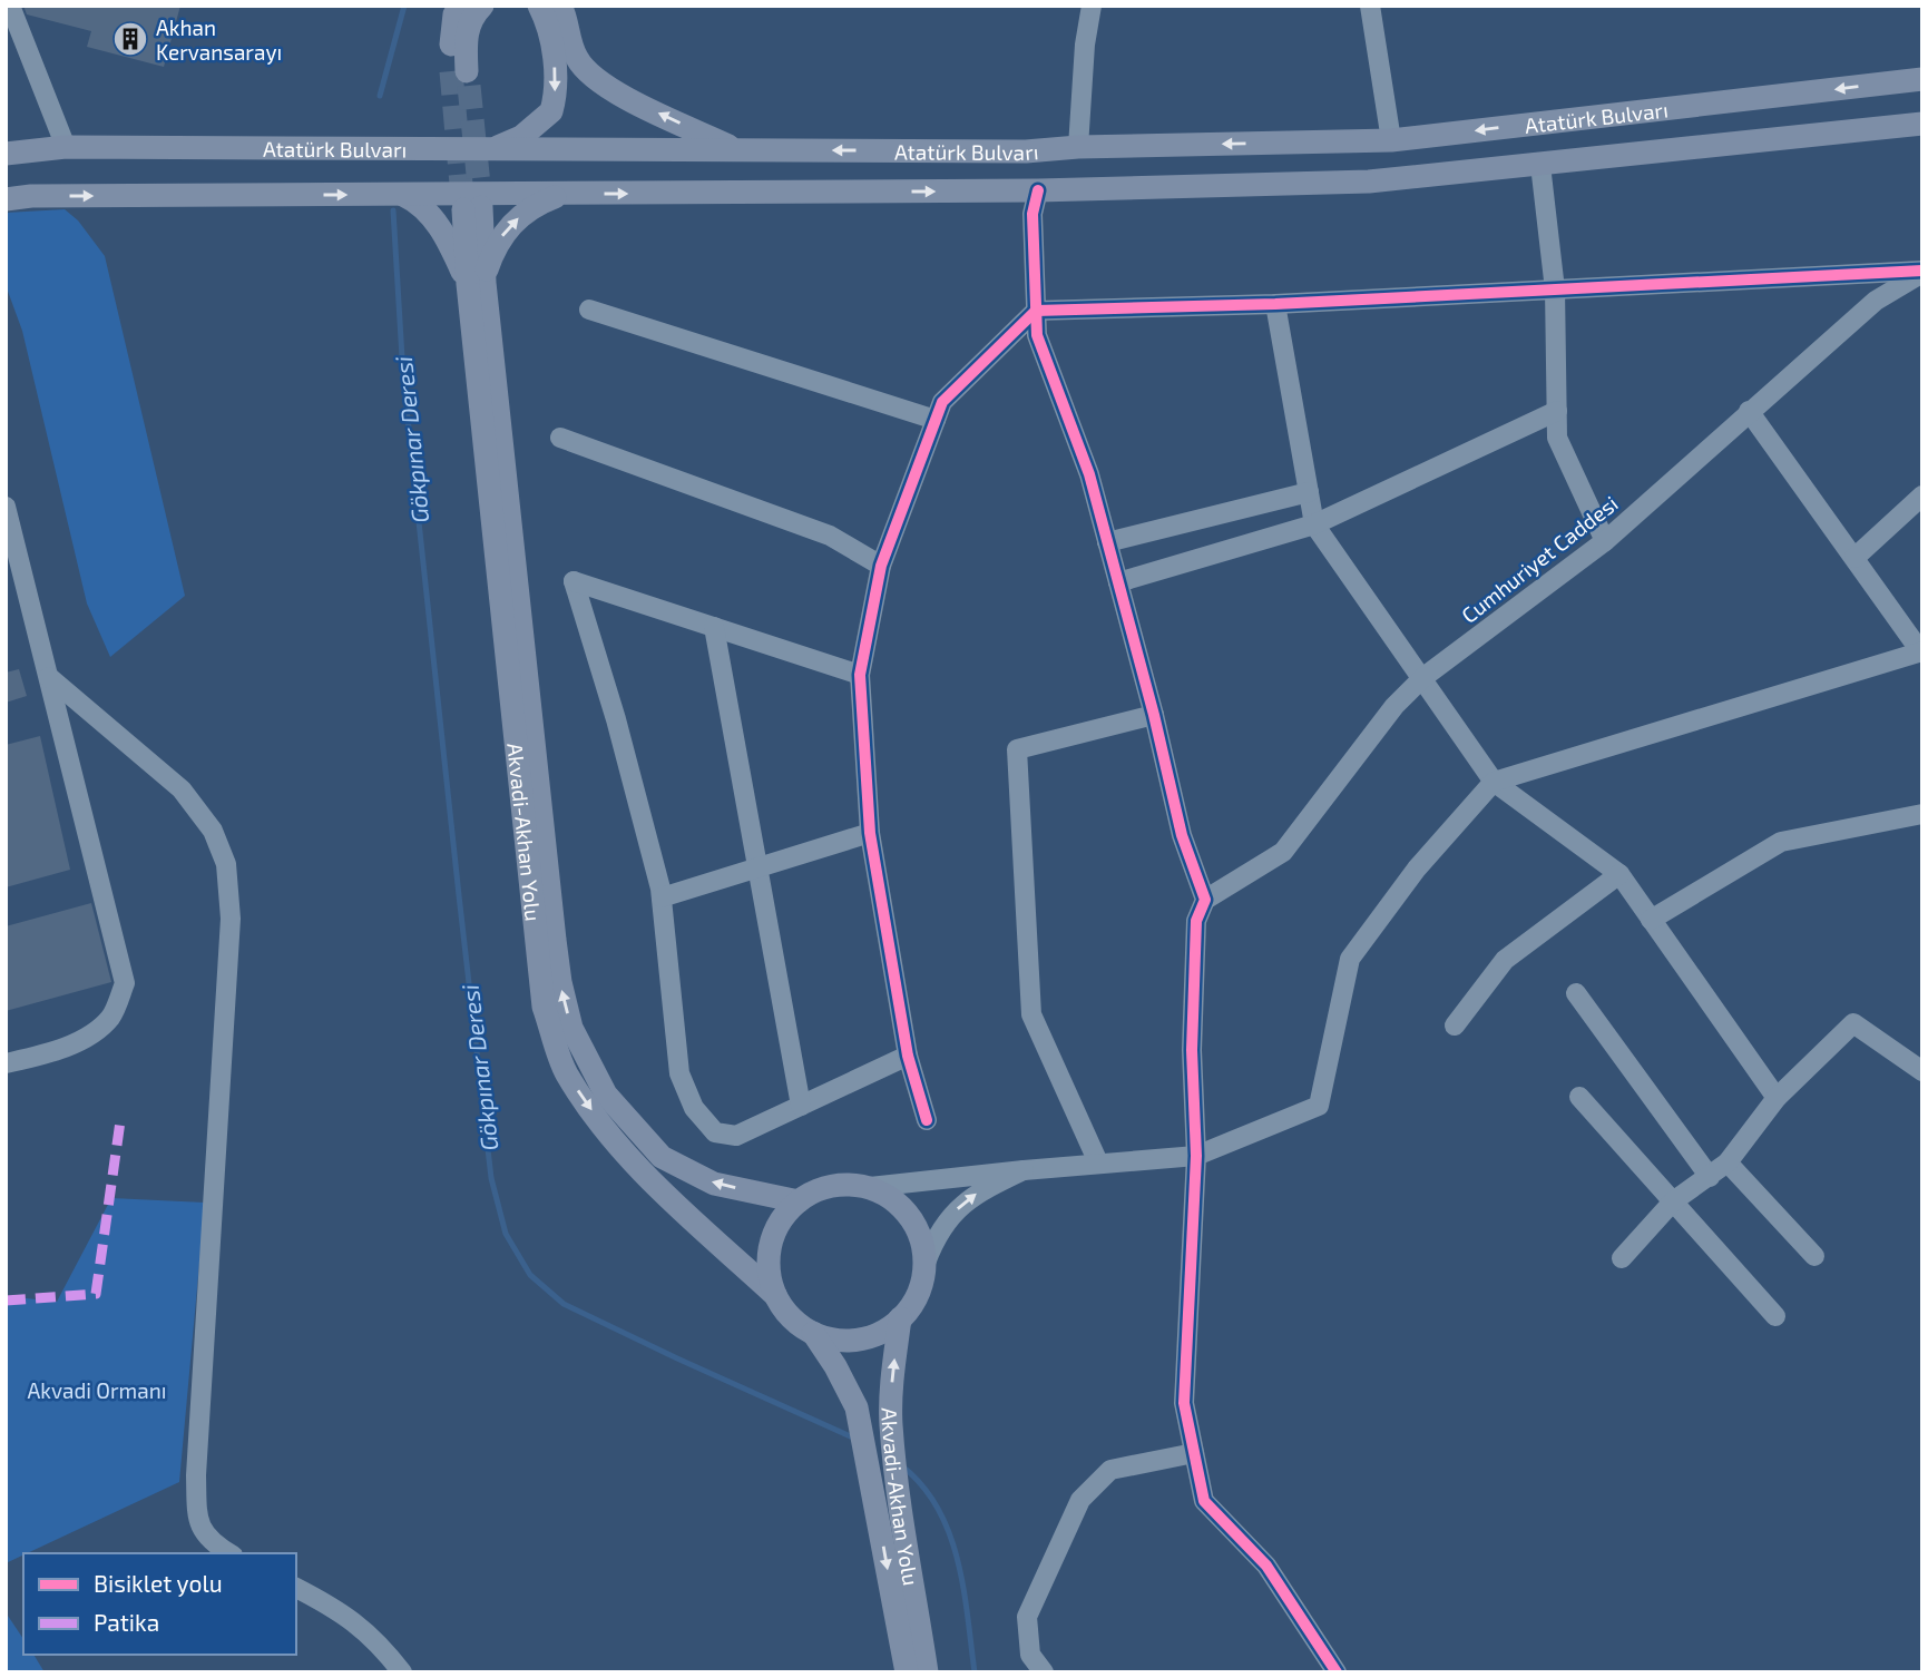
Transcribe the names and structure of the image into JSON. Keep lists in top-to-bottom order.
{
  "streets": {
    "main road": ["Atatürk Bulvarı", "Akvadi-Akhan Yolu"],
    "street": ["Cumhuriyet Caddesi"]
  },
  "water": ["Gökpınar Deresi"],
  "parks": ["Akvadi Ormanı"],
  "places": {
    "building": ["Akhan Kervansarayı"]
  },
  "legend": ["Bisiklet yolu", "Patika"]
}
